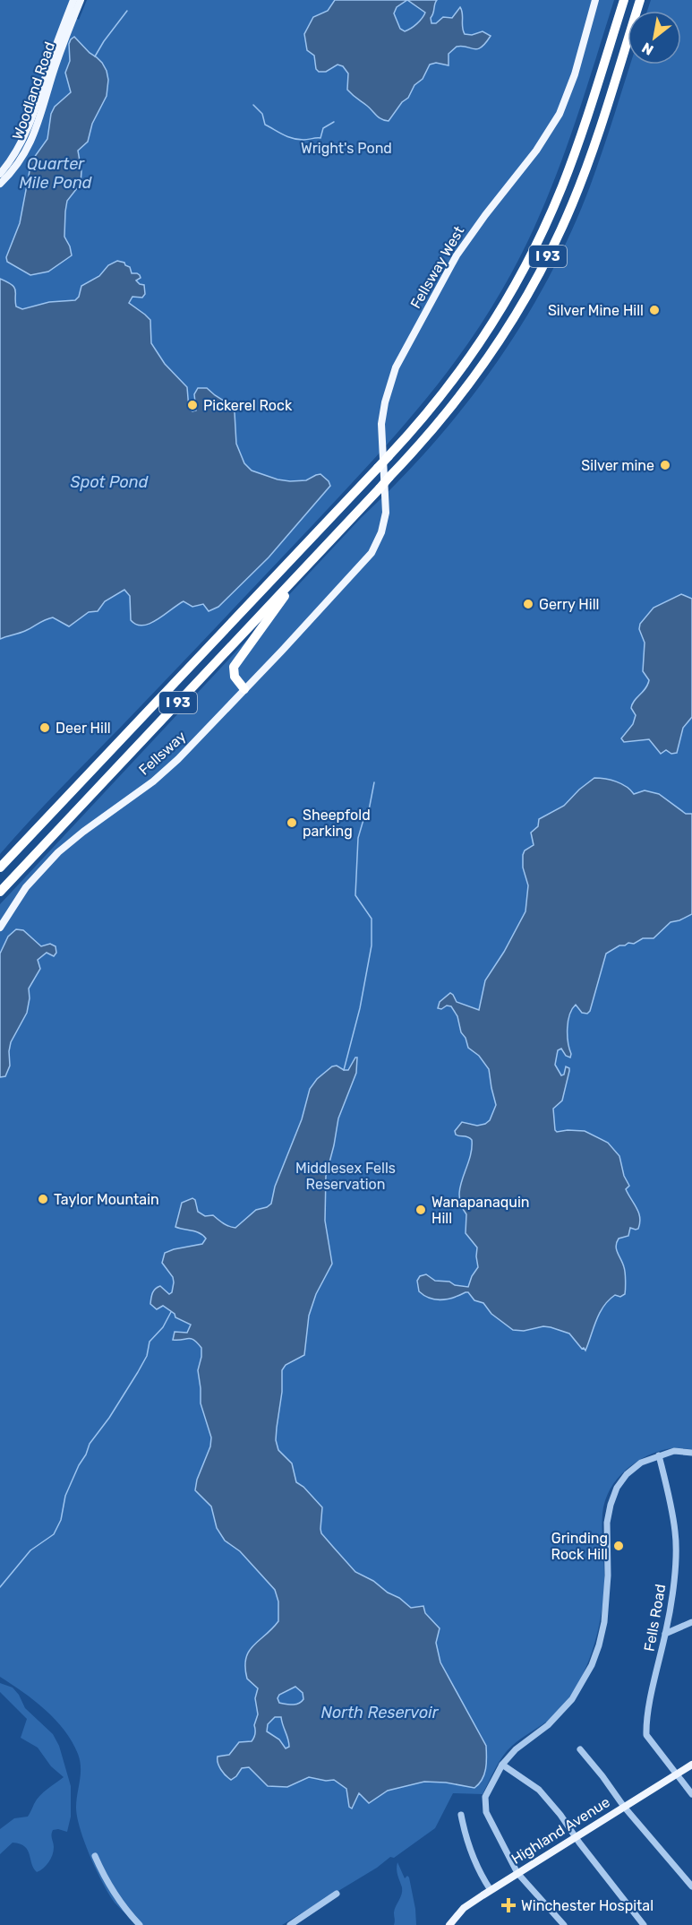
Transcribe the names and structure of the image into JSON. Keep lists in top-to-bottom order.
{
  "streets": {
    "highway": ["I 93"],
    "main road": [
      "Woodland Road",
      "Fellsway West",
      "Fellsway",
      "Highland Avenue"
    ],
    "street": ["Fells Road"]
  },
  "crossings": [
    ["Fellsway West", "Fellsway"],
    ["Fells Road", "Highland Avenue"]
  ],
  "water": ["Quarter Mile Pond", "Spot Pond", "North Reservoir"],
  "parks": ["Wright's Pond", "Middlesex Fells Reservation"],
  "places": {
    "other": [
      "Silver Mine Hill",
      "Pickerel Rock",
      "Silver mine",
      "Gerry Hill",
      "Deer Hill",
      "Sheepfold parking",
      "Taylor Mountain",
      "Wanapanaquin Hill",
      "Grinding Rock Hill"
    ],
    "health": ["Winchester Hospital"]
  },
  "north": "bottom left"
}
